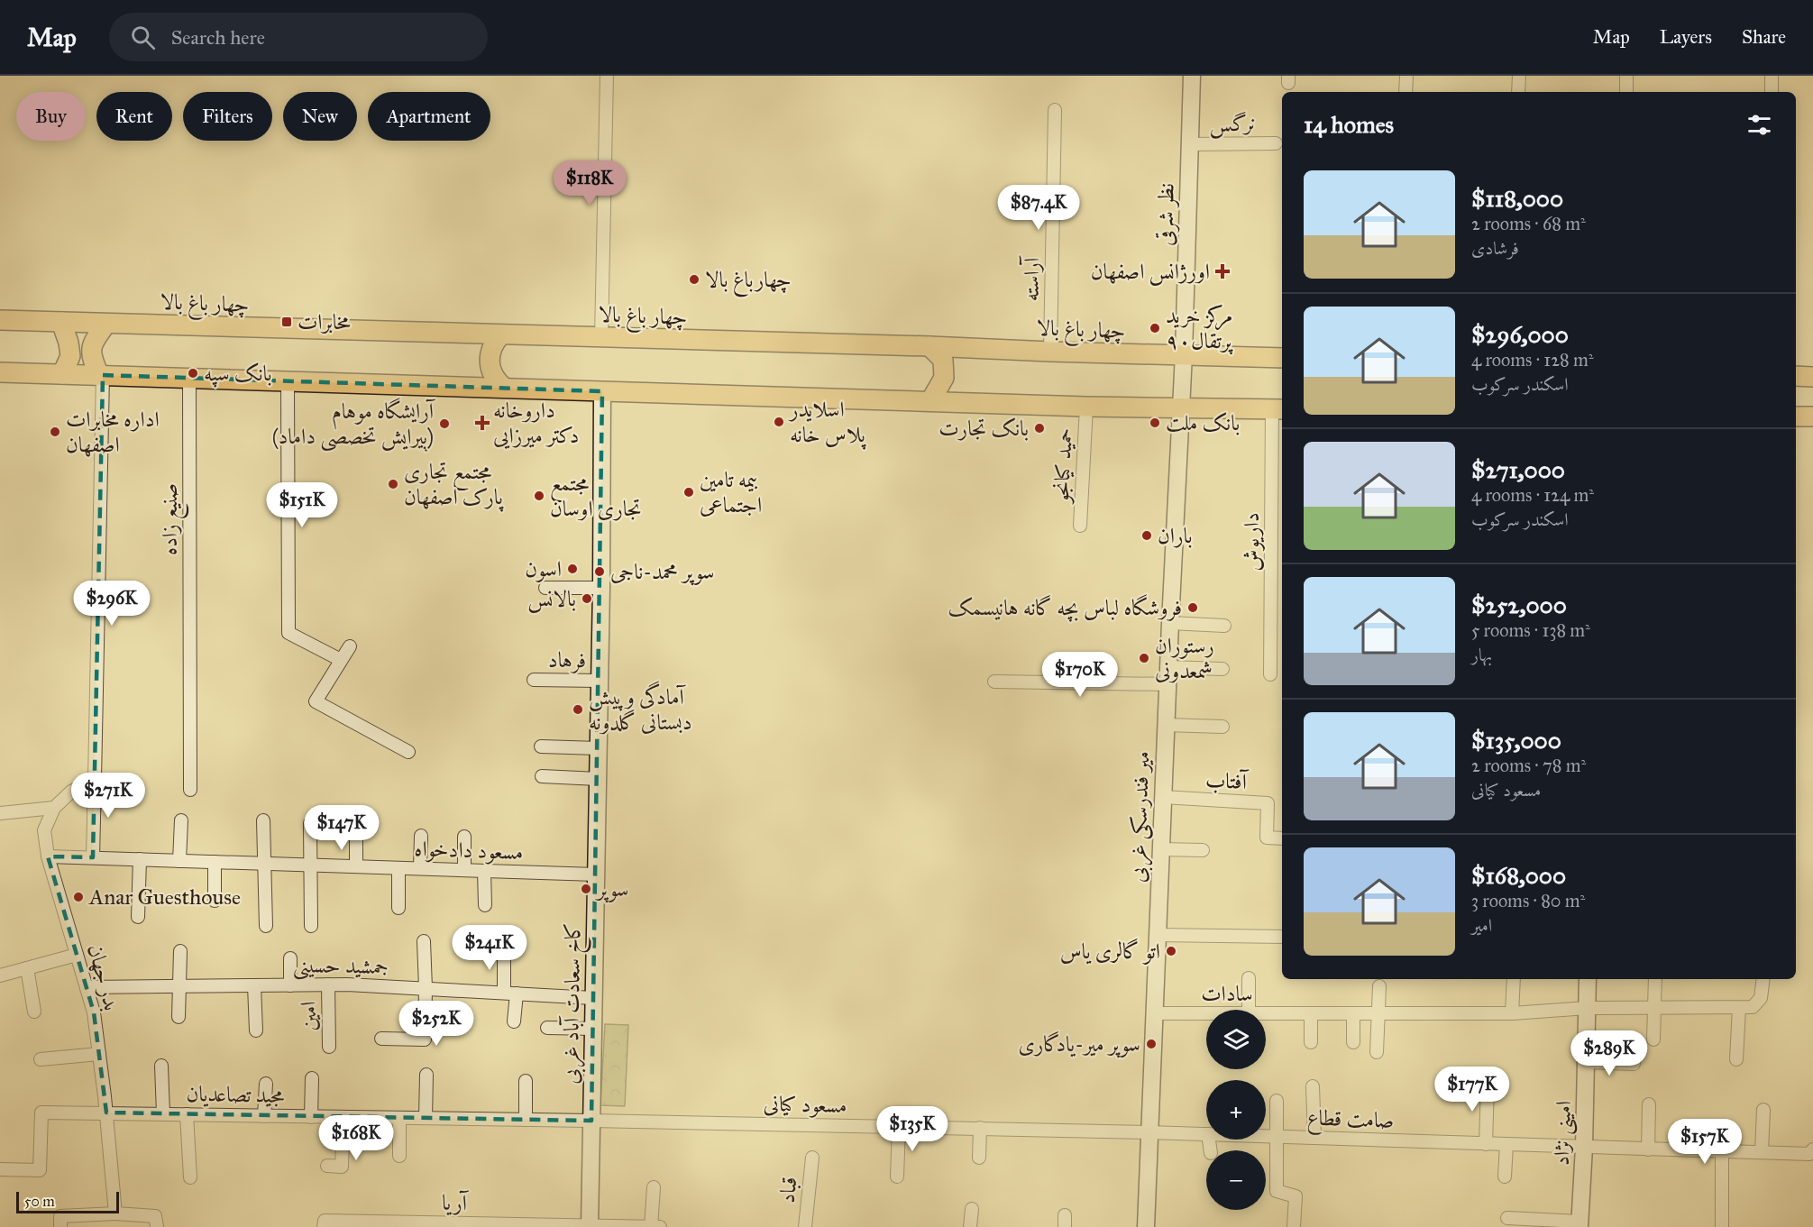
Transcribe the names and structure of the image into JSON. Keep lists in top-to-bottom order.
{
  "streets": {
    "main road": [
      "نظر شرقی",
      "چهار باغ بالا",
      "میر فندرسکی غربی",
      "کاخ سعادت آباد غربی",
      "امینی نژاد"
    ],
    "street": [
      "نرگس",
      "آراسته",
      "حمید کیانجو",
      "صنیع زاده",
      "داریوش",
      "فرهاد",
      "آفتاب",
      "مسعود دادخواه",
      "جمشید حسینی",
      "بدر جهان",
      "سادات",
      "امین",
      "مجید تصاعدیان",
      "مسعود کیانی",
      "صامت قطاع",
      "قباد",
      "آریا"
    ]
  },
  "crossings": [
    ["نرگس", "نظر شرقی"],
    ["نظر شرقی", "چهار باغ بالا"],
    ["نظر شرقی", "میر فندرسکی غربی"],
    ["آراسته", "چهار باغ بالا"],
    ["فرهاد", "کاخ سعادت آباد غربی"],
    ["آفتاب", "میر فندرسکی غربی"],
    ["میر فندرسکی غربی", "سادات"],
    ["میر فندرسکی غربی", "مسعود کیانی"],
    ["میر فندرسکی غربی", "صامت قطاع"],
    ["مسعود دادخواه", "بدر جهان"],
    ["مسعود دادخواه", "کاخ سعادت آباد غربی"],
    ["جمشید حسینی", "بدر جهان"],
    ["جمشید حسینی", "کاخ سعادت آباد غربی"],
    ["جمشید حسینی", "امین"],
    ["بدر جهان", "مجید تصاعدیان"],
    ["سادات", "امینی نژاد"],
    ["کاخ سعادت آباد غربی", "مجید تصاعدیان"],
    ["کاخ سعادت آباد غربی", "مسعود کیانی"],
    ["کاخ سعادت آباد غربی", "آریا"],
    ["مجید تصاعدیان", "مسعود کیانی"],
    ["مسعود کیانی", "صامت قطاع"],
    ["صامت قطاع", "امینی نژاد"]
  ],
  "places": {
    "health": ["اورژانس اصفهان", "داروخانه دکتر میرزایی"],
    "other": [
      "چهارباغ بالا",
      "مرکز خرید پرتقال۹۰",
      "بانک سپه",
      "اسلایدر پلاس خانه",
      "بانک ملت",
      "آرایشگاه موهام (پیرایش تخصصی داماد)",
      "بانک تجارت",
      "اداره مخابرات اصفهان",
      "مجتمع تجاری پارک اصفهان",
      "بیمه تامین اجتماعی",
      "مجتمع تجاری اوسان",
      "باران",
      "اسون",
      "سوپر محمد-ناجی",
      "بالانس",
      "فروشگاه لباس بچه گانه هانیسمک",
      "رستوران شمعدونی",
      "آمادگی وپیش دبستانی گلدونه",
      "سوپر",
      "Anar Guesthouse",
      "اتو گالری یاس",
      "سوپر میر-یادگاری"
    ],
    "transit": ["مخابرات"]
  },
  "scale_bar": "50 m",
  "page": {
    "header": "Map",
    "search": "Search here",
    "nav": ["Map", "Layers", "Share"],
    "chip": [
      "Buy",
      "Rent",
      "Filters",
      "New",
      "Apartment"
    ],
    "heading": "14 homes",
    "list": [
      {
        "name": "$118,000",
        "note": "2 rooms · 68 m² · فرشادی"
      },
      {
        "name": "$296,000",
        "note": "4 rooms · 128 m² · اسکندر سرکوب"
      },
      {
        "name": "$271,000",
        "note": "4 rooms · 124 m² · اسکندر سرکوب"
      },
      {
        "name": "$252,000",
        "note": "5 rooms · 138 m² · بهار"
      },
      {
        "name": "$135,000",
        "note": "2 rooms · 78 m² · مسعود کیانی"
      },
      {
        "name": "$168,000",
        "note": "3 rooms · 80 m² · امیر"
      }
    ],
    "price": [
      "$118K",
      "$87.4K",
      "$151K",
      "$296K",
      "$170K",
      "$271K",
      "$147K",
      "$241K",
      "$252K",
      "$289K",
      "$177K",
      "$135K",
      "$168K",
      "$157K"
    ],
    "map_buttons": ["+", "−"],
    "scale": "50 m"
  }
}
